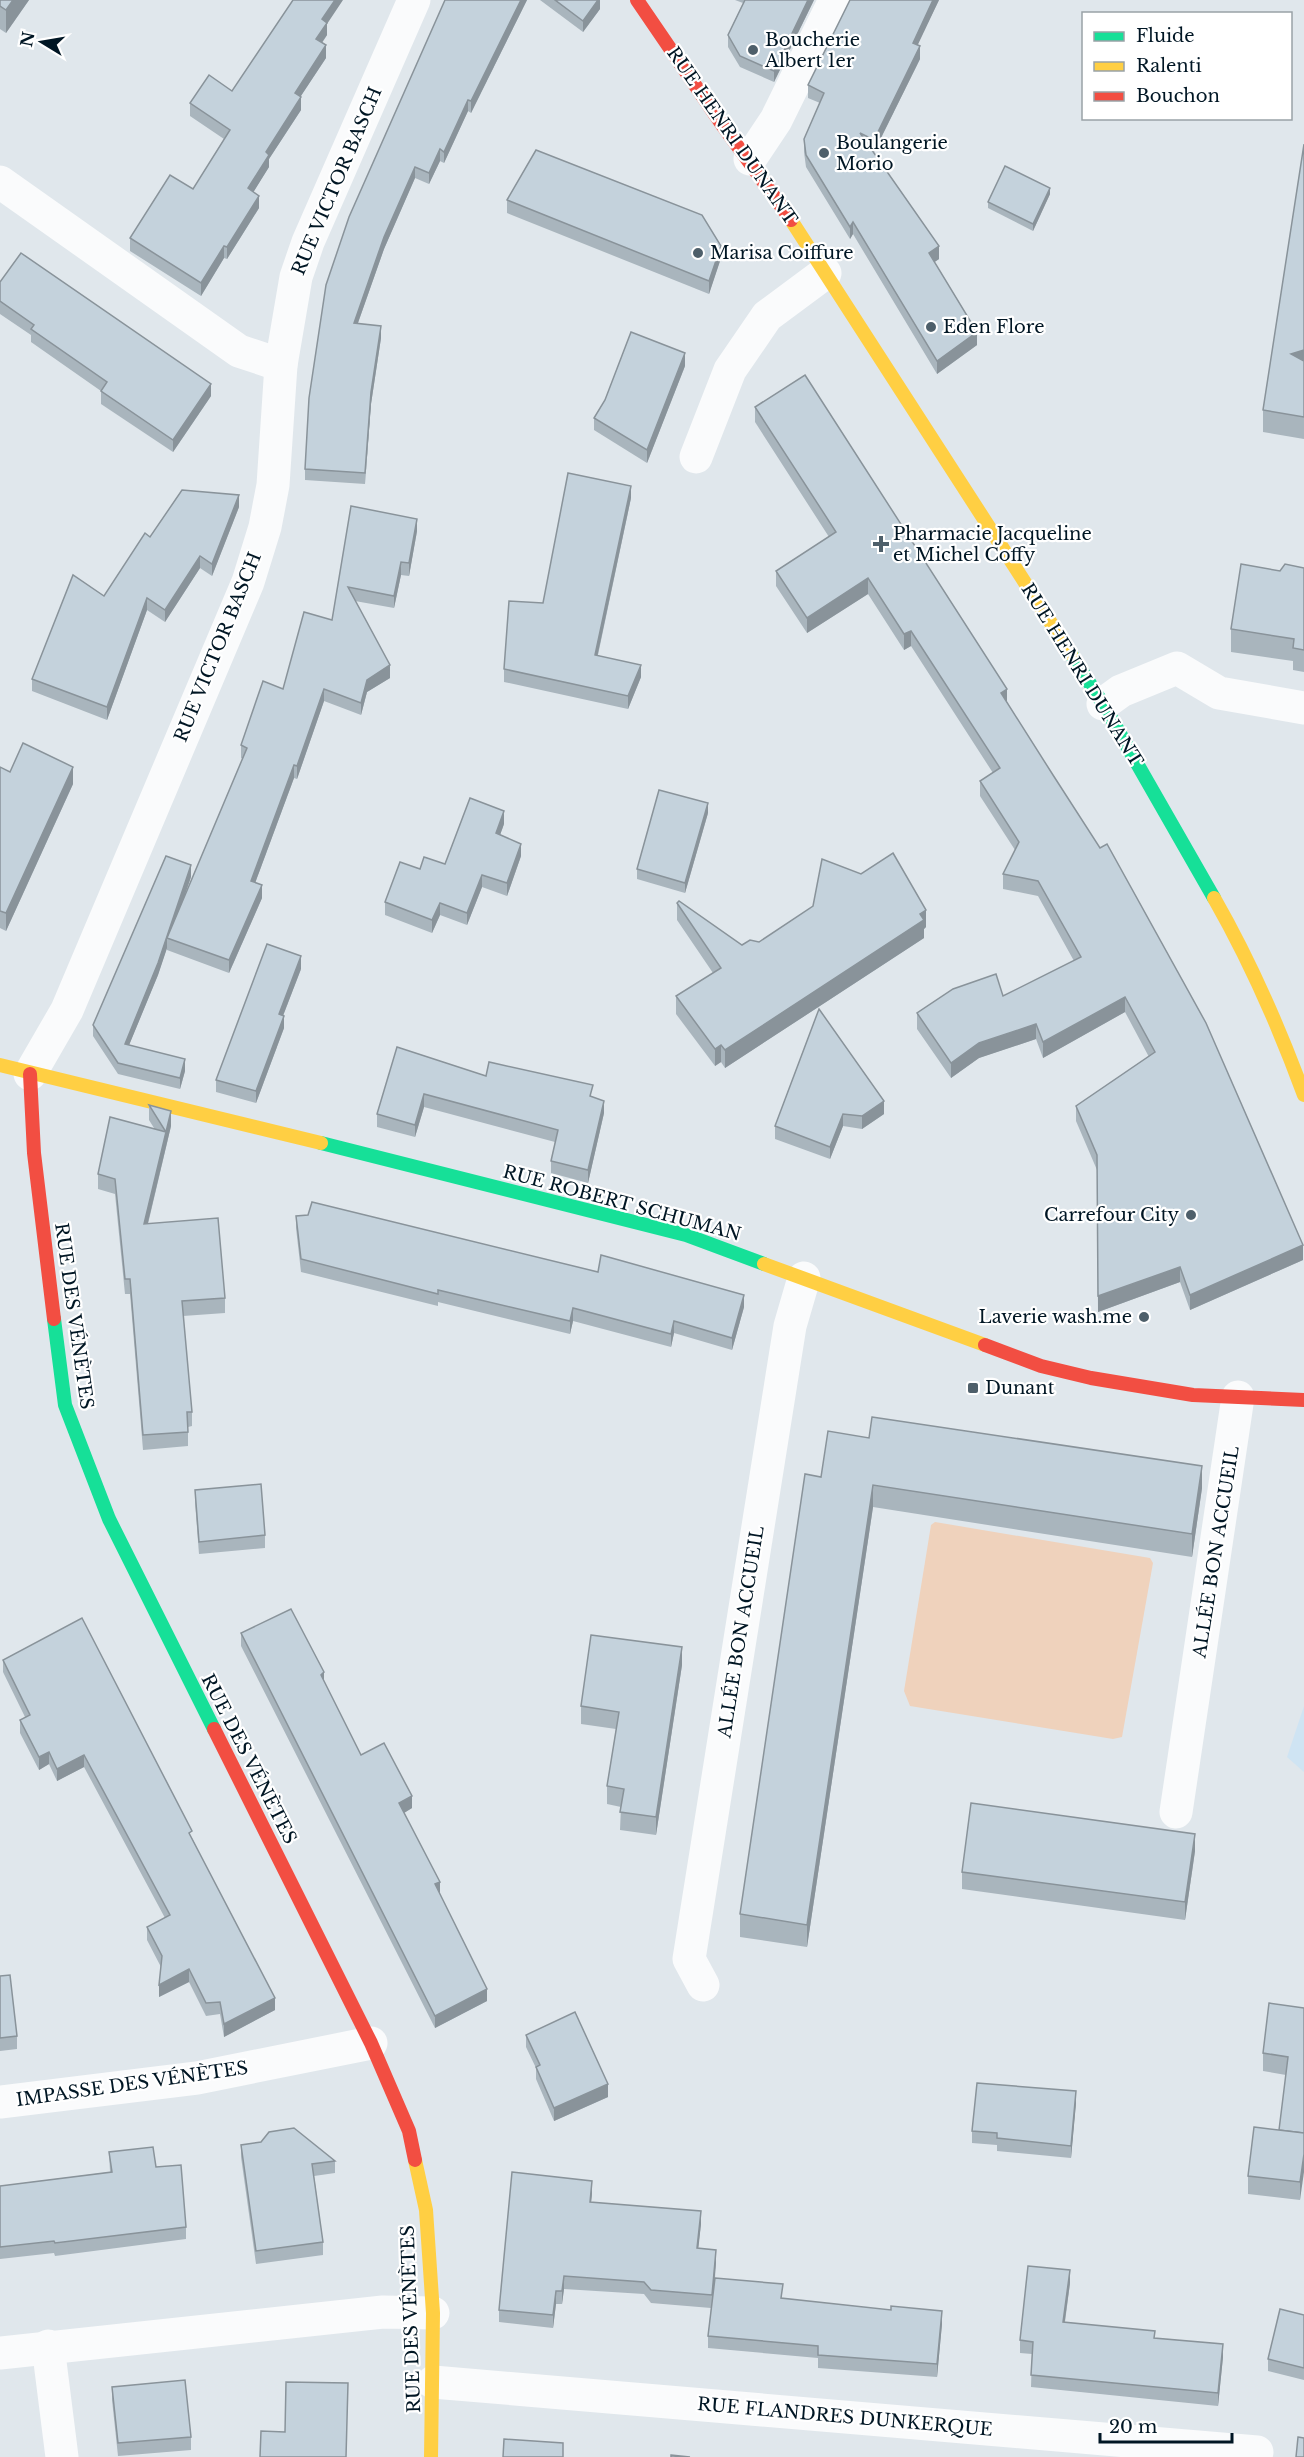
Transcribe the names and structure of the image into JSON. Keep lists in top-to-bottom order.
{
  "streets": {
    "street": [
      "RUE HENRI DUNANT",
      "RUE VICTOR BASCH",
      "RUE ROBERT SCHUMAN",
      "RUE DES VÉNÈTES",
      "ALLÉE BON ACCUEIL",
      "IMPASSE DES VÉNÈTES",
      "RUE FLANDRES DUNKERQUE"
    ]
  },
  "crossings": [
    ["RUE VICTOR BASCH", "RUE ROBERT SCHUMAN"],
    ["RUE VICTOR BASCH", "RUE DES VÉNÈTES"],
    ["RUE ROBERT SCHUMAN", "RUE DES VÉNÈTES"],
    ["RUE ROBERT SCHUMAN", "ALLÉE BON ACCUEIL"],
    ["RUE DES VÉNÈTES", "IMPASSE DES VÉNÈTES"],
    ["RUE DES VÉNÈTES", "RUE FLANDRES DUNKERQUE"]
  ],
  "places": {
    "other": [
      "Boucherie Albert 1er",
      "Boulangerie Morio",
      "Marisa Coiffure",
      "Eden Flore",
      "Carrefour City",
      "Laverie wash.me"
    ],
    "health": ["Pharmacie Jacqueline et Michel Coffy"],
    "transit": ["Dunant"]
  },
  "legend": ["Fluide", "Ralenti", "Bouchon"],
  "scale_bar": "20 m",
  "north": "left"
}
